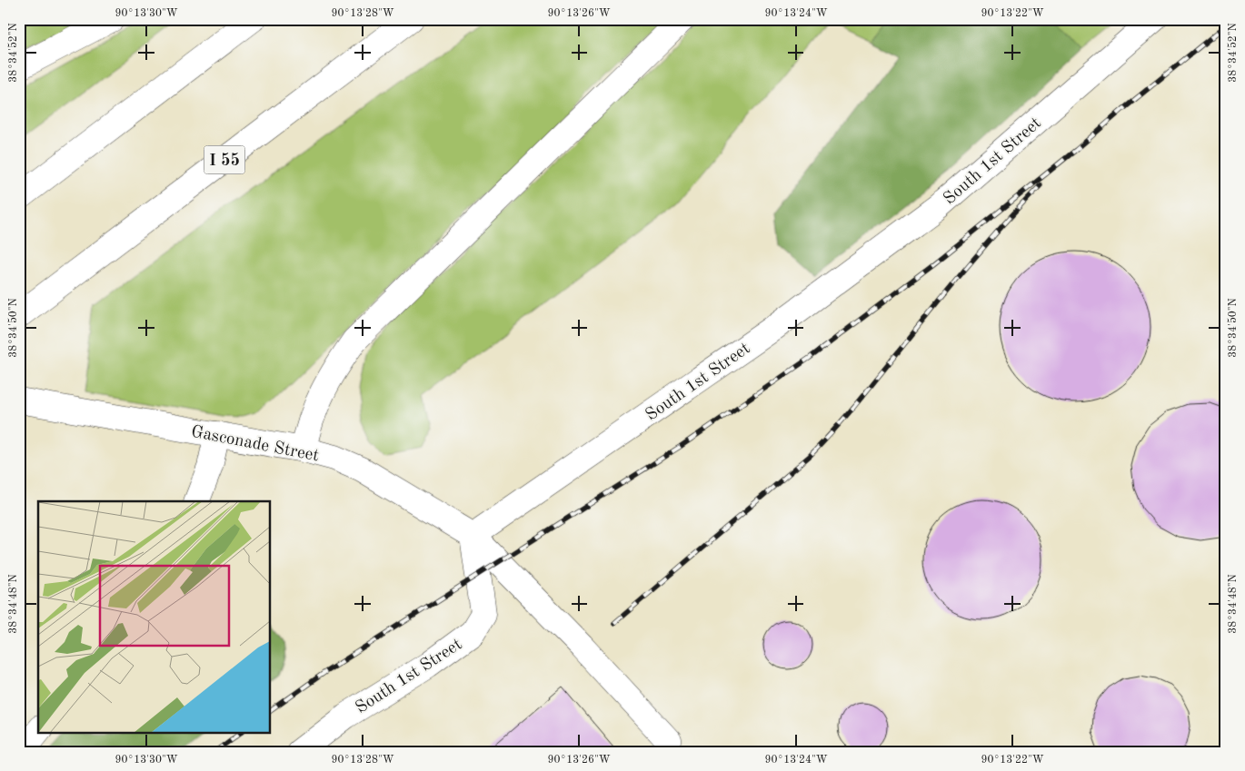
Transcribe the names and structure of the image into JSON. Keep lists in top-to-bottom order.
{
  "streets": {
    "main road": ["I 55", "South 1st Street", "Gasconade Street"]
  },
  "crossings": [
    ["South 1st Street", "Gasconade Street"]
  ],
  "coordinates": [
    "90°13'30\"W",
    "90°13'28\"W",
    "90°13'26\"W",
    "90°13'24\"W",
    "90°13'22\"W",
    "38°34'52\"N",
    "38°34'50\"N",
    "38°34'48\"N"
  ]
}
